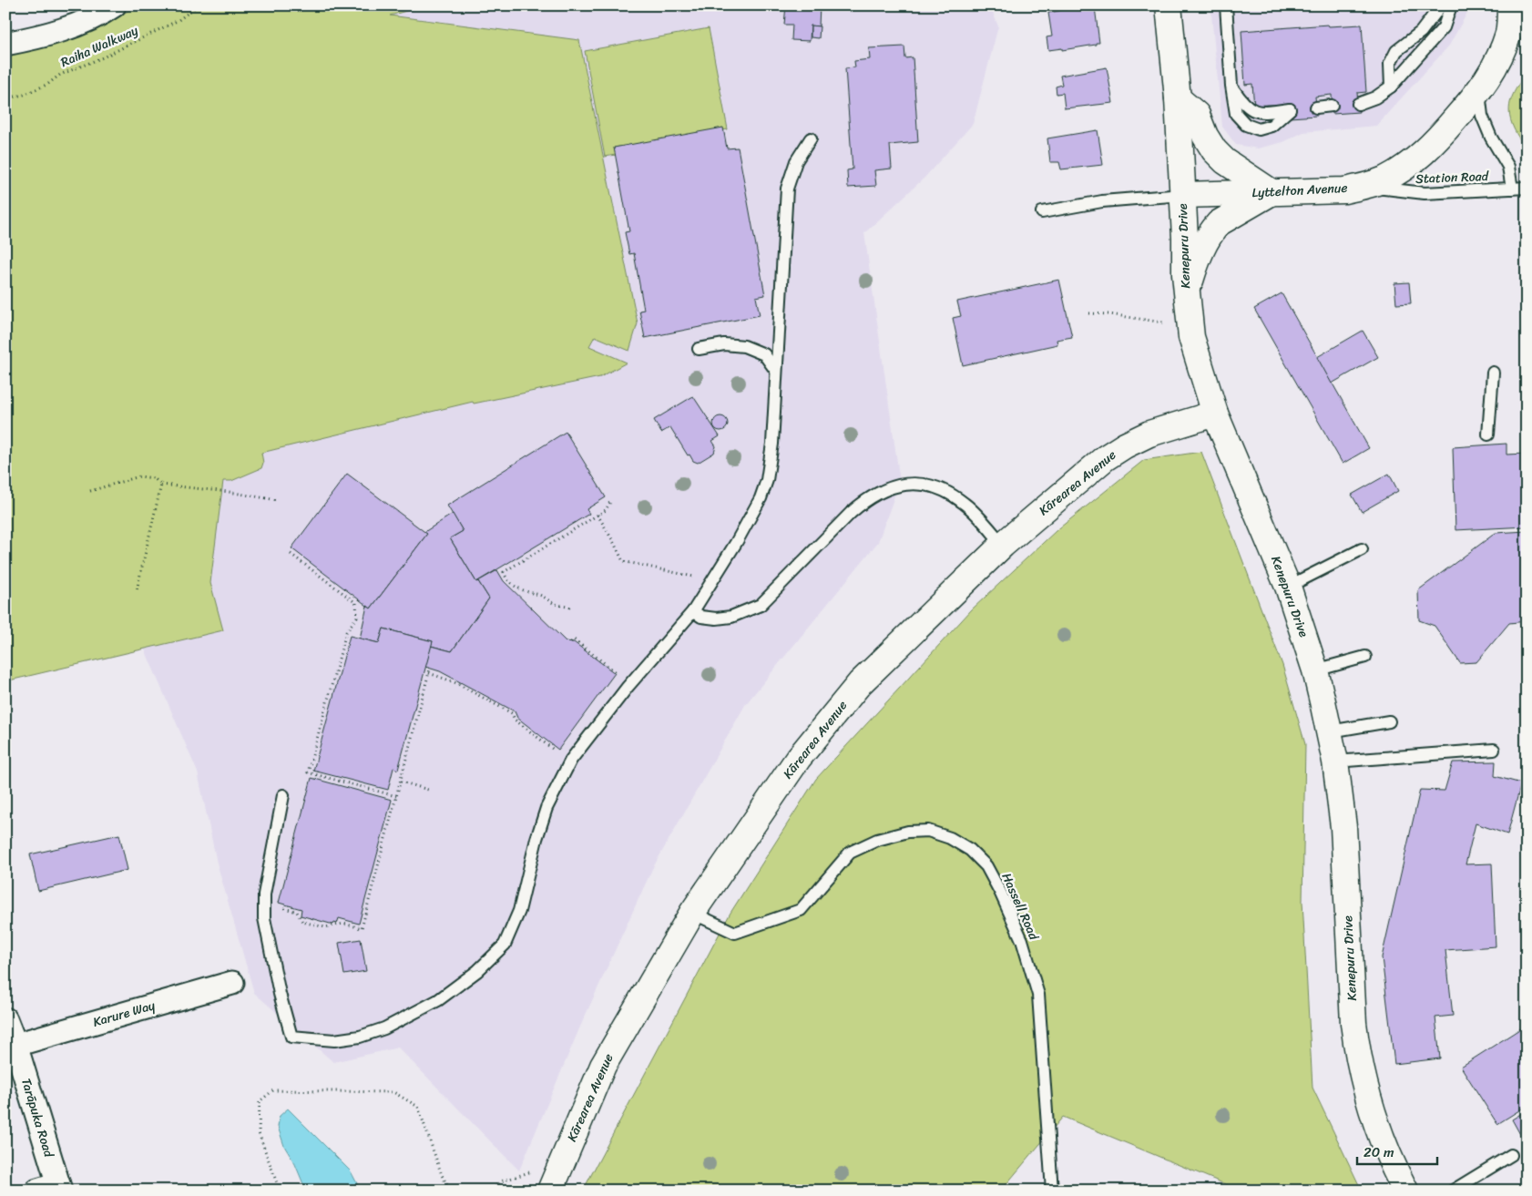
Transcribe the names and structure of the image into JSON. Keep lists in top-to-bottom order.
{
  "streets": {
    "main road": ["Lyttelton Avenue", "Kenepuru Drive", "Kārearea Avenue"],
    "street": ["Karure Way", "Tarāpuka Road"],
    "lane": ["Station Road", "Hassell Road"],
    "path": ["Raiha Walkway"]
  },
  "crossings": [
    ["Station Road", "Lyttelton Avenue"],
    ["Lyttelton Avenue", "Kenepuru Drive"],
    ["Kenepuru Drive", "Kārearea Avenue"],
    ["Kārearea Avenue", "Hassell Road"],
    ["Karure Way", "Tarāpuka Road"]
  ],
  "scale_bar": "20 m"
}
